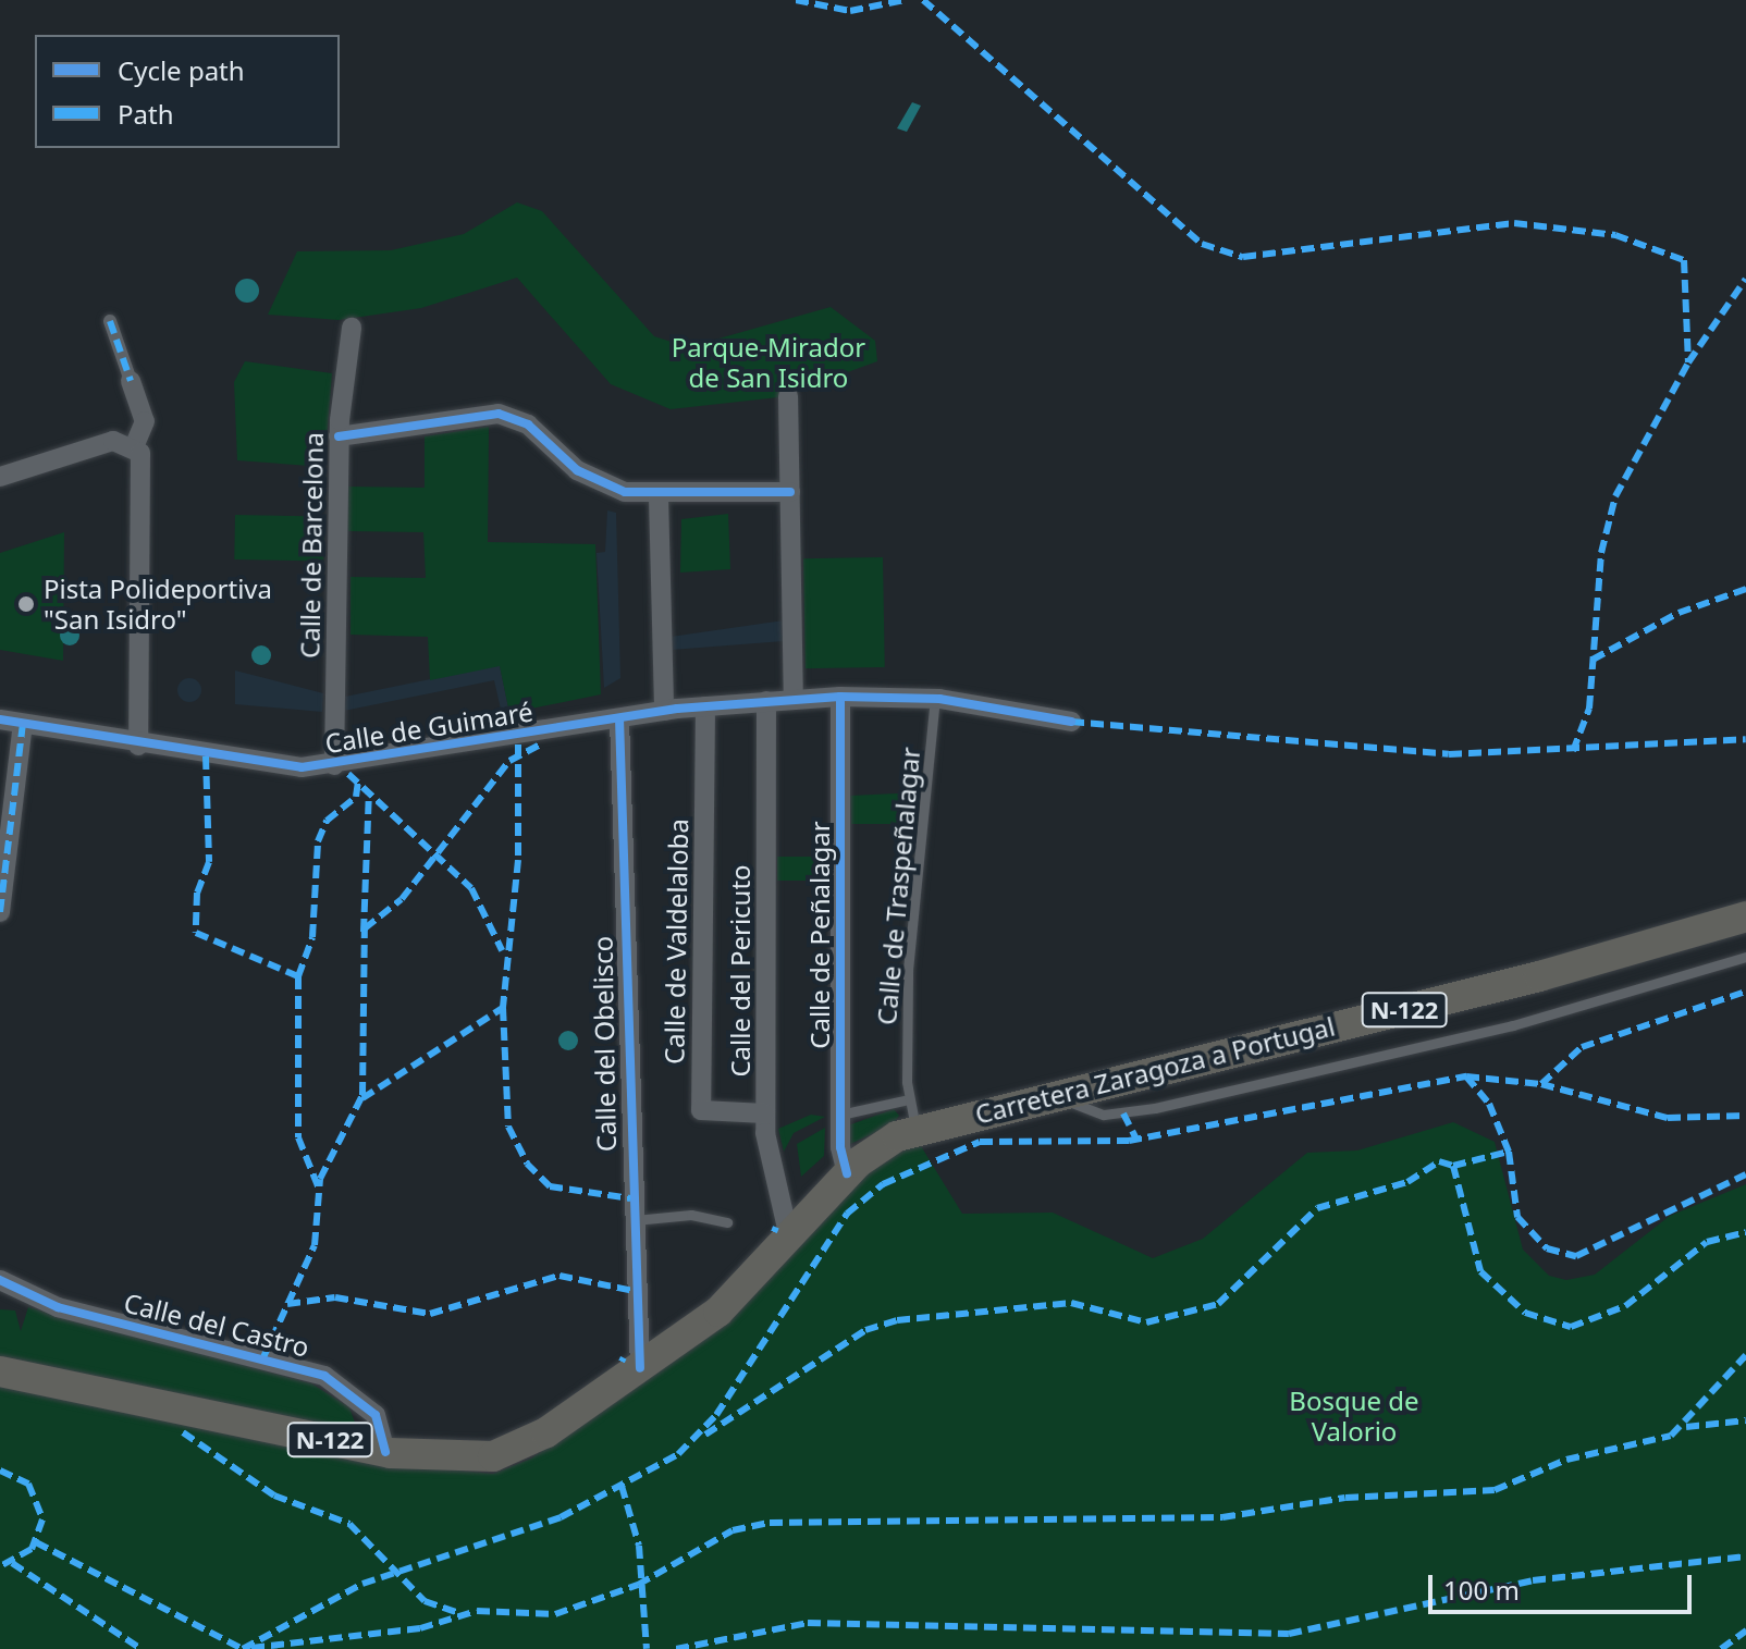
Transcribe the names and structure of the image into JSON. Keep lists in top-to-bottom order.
{
  "streets": {
    "highway": ["N-122", "Carretera Zaragoza a Portugal"],
    "street": [
      "Calle de Barcelona",
      "Calle de Guimaré",
      "Calle de Peñalagar",
      "Calle de Valdelaloba",
      "Calle del Pericuto",
      "Calle del Obelisco",
      "Calle del Castro"
    ],
    "lane": ["Calle de Traspeñalagar"]
  },
  "crossings": [
    ["Calle de Barcelona", "Calle de Guimaré"],
    ["Calle de Guimaré", "Calle de Traspeñalagar"],
    ["Calle de Guimaré", "Calle de Peñalagar"],
    ["Calle de Guimaré", "Calle de Valdelaloba"],
    ["Calle de Guimaré", "Calle del Pericuto"],
    ["Calle de Guimaré", "Calle del Obelisco"],
    ["Calle de Traspeñalagar", "N-122"],
    ["Calle de Traspeñalagar", "Carretera Zaragoza a Portugal"],
    ["Calle de Peñalagar", "N-122"],
    ["Calle de Valdelaloba", "Calle del Pericuto"],
    ["Calle del Pericuto", "N-122"],
    ["N-122", "Calle del Obelisco"],
    ["N-122", "Carretera Zaragoza a Portugal"],
    ["N-122", "Calle del Castro"]
  ],
  "parks": ["Parque-Mirador de San Isidro", "Bosque de Valorio"],
  "places": ["Pista Polideportiva \"San Isidro\""],
  "legend": ["Cycle path", "Path"],
  "scale_bar": "100 m"
}
